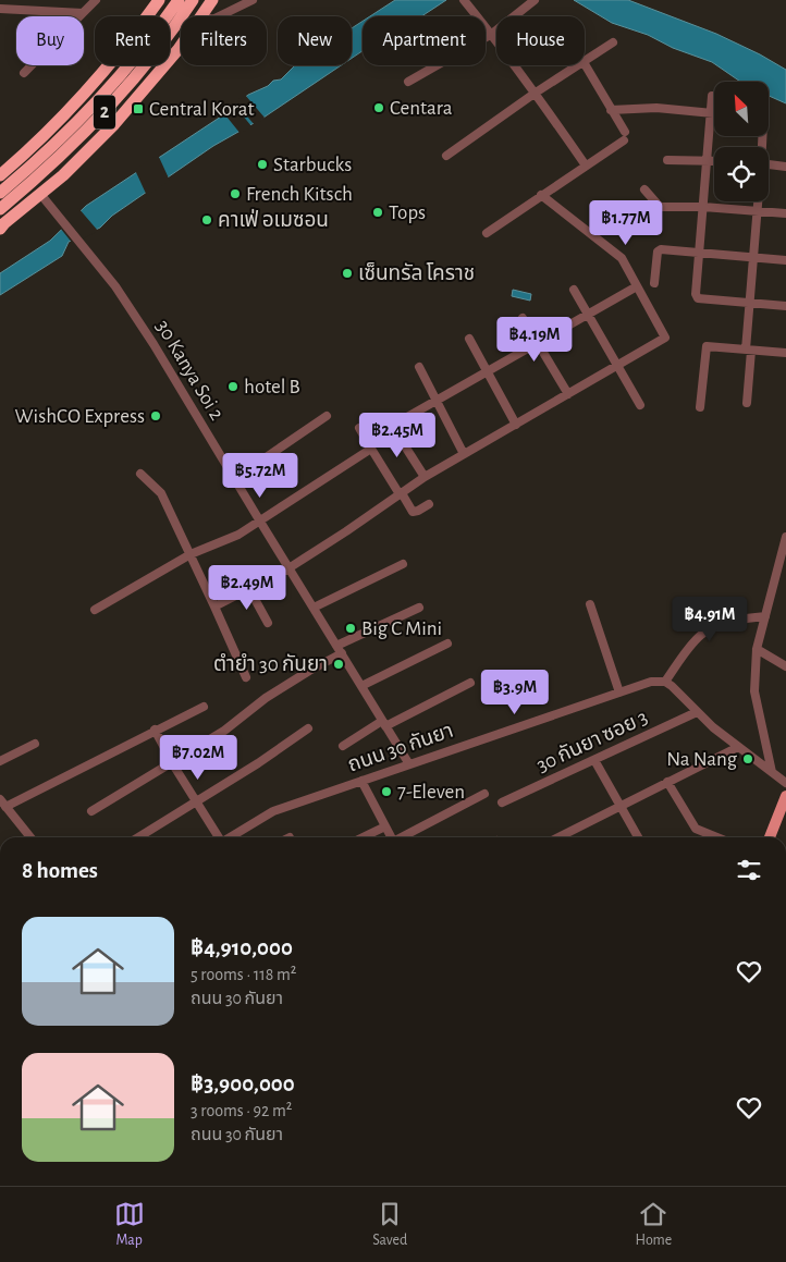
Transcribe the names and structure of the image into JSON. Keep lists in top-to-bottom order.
{
  "streets": {
    "highway": ["2"],
    "street": ["30 Kanya Soi 2", "30 กันยา ซอย 3", "ถนน 30 กันยา"]
  },
  "crossings": [
    ["30 Kanya Soi 2", "ถนน 30 กันยา"]
  ],
  "places": {
    "other": [
      "Centara",
      "Starbucks",
      "French Kitsch",
      "Tops",
      "คาเฟ่ อเมซอน",
      "เซ็นทรัล โคราช",
      "hotel B",
      "WishCO Express",
      "Big C Mini",
      "ตำยำ 30 กันยา",
      "Na Nang",
      "7-Eleven"
    ],
    "transit": ["Central Korat"]
  },
  "north": "top left",
  "page": {
    "chip": [
      "Buy",
      "Rent",
      "Filters",
      "New",
      "Apartment",
      "House"
    ],
    "price": [
      "฿1.77M",
      "฿4.19M",
      "฿2.45M",
      "฿5.72M",
      "฿2.49M",
      "฿4.91M",
      "฿3.9M",
      "฿7.02M"
    ],
    "heading": "8 homes",
    "list": [
      {
        "name": "฿4,910,000",
        "note": "5 rooms · 118 m² · ถนน 30 กันยา"
      },
      {
        "name": "฿3,900,000",
        "note": "3 rooms · 92 m² · ถนน 30 กันยา"
      }
    ],
    "tabs": ["Map", "Saved", "Home"]
  }
}
